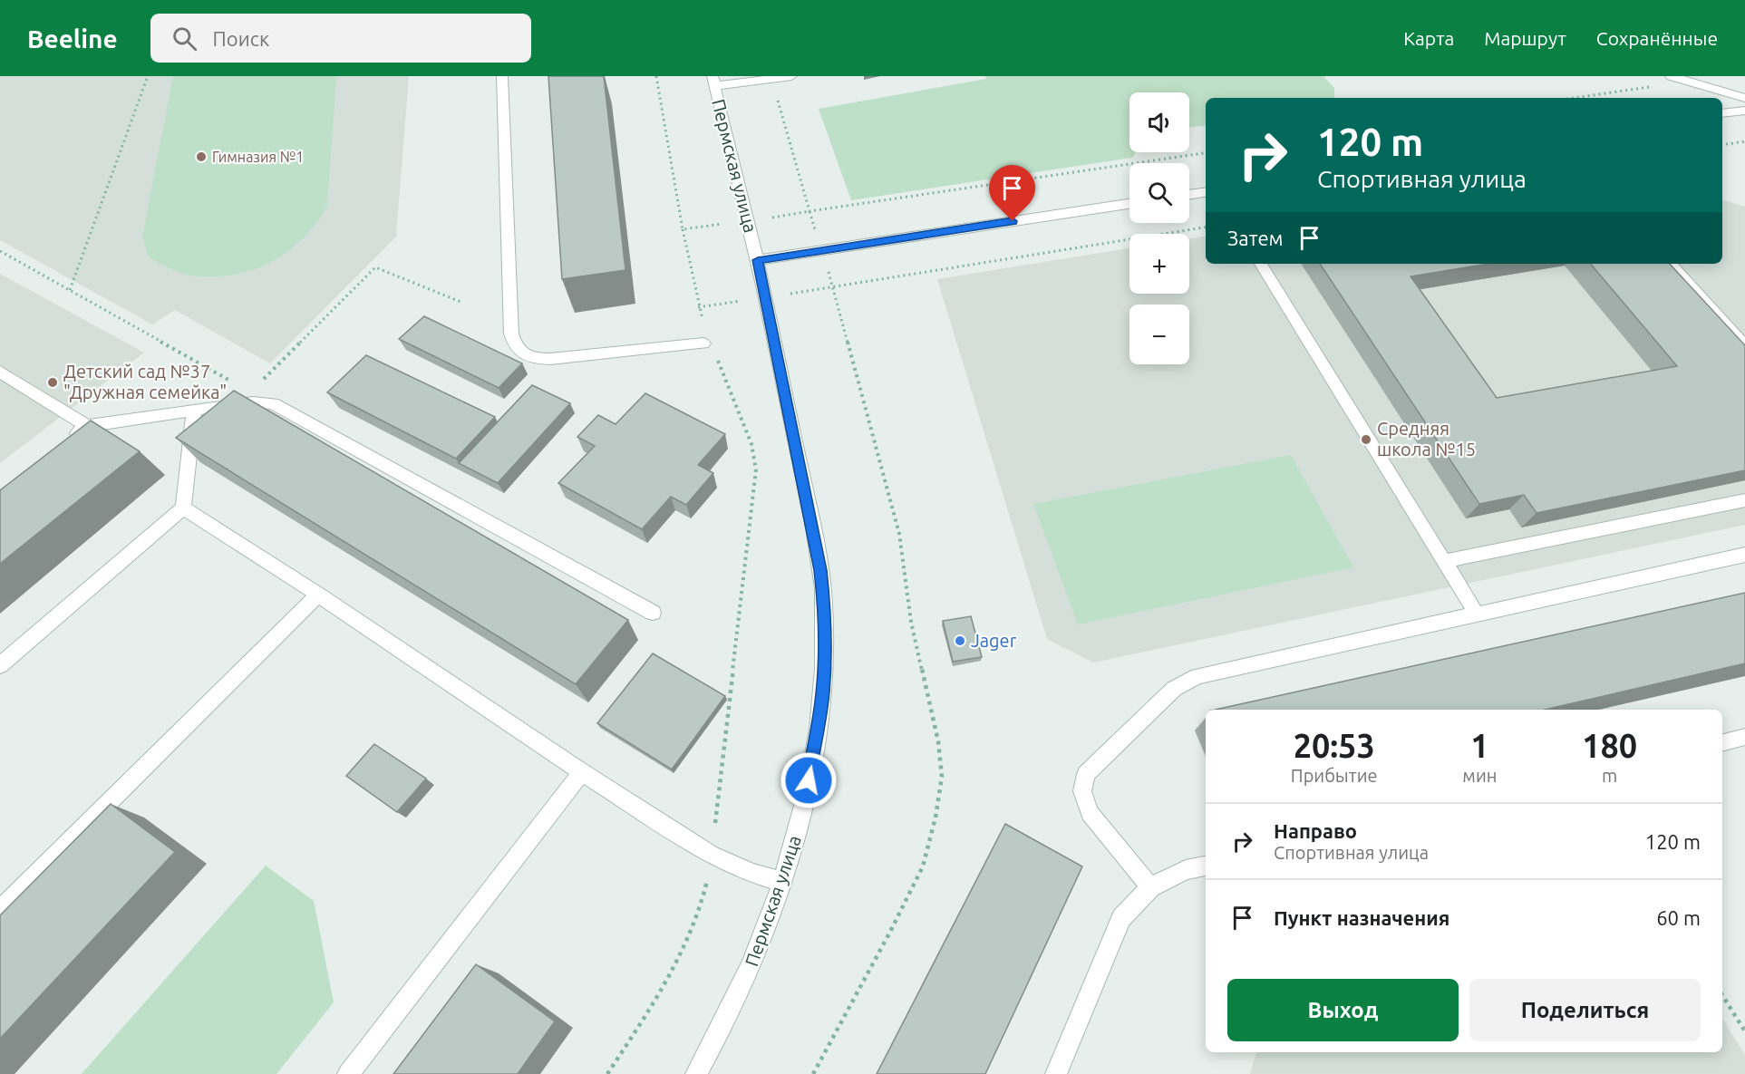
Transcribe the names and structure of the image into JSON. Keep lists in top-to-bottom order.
{
  "streets": {
    "street": ["Пермская улица"]
  },
  "places": [
    "Гимназия №1",
    "Детский сад №37 \"Дружная семейка\"",
    "Средняя школа №15",
    "Jager"
  ],
  "page": {
    "header": "Beeline",
    "search": "Поиск",
    "nav": ["Карта", "Маршрут", "Сохранённые"],
    "map_buttons": ["+", "−"],
    "turn": ["120 m", "Спортивная улица"],
    "then": "Затем",
    "eta": [
      "20:53",
      "Прибытие",
      "1",
      "мин",
      "180",
      "m"
    ],
    "list": [
      {
        "name": "Направо",
        "note": "Спортивная улица",
        "value": "120 m"
      },
      {
        "name": "Пункт назначения",
        "value": "60 m"
      }
    ],
    "buttons": ["Выход", "Поделиться"]
  }
}
